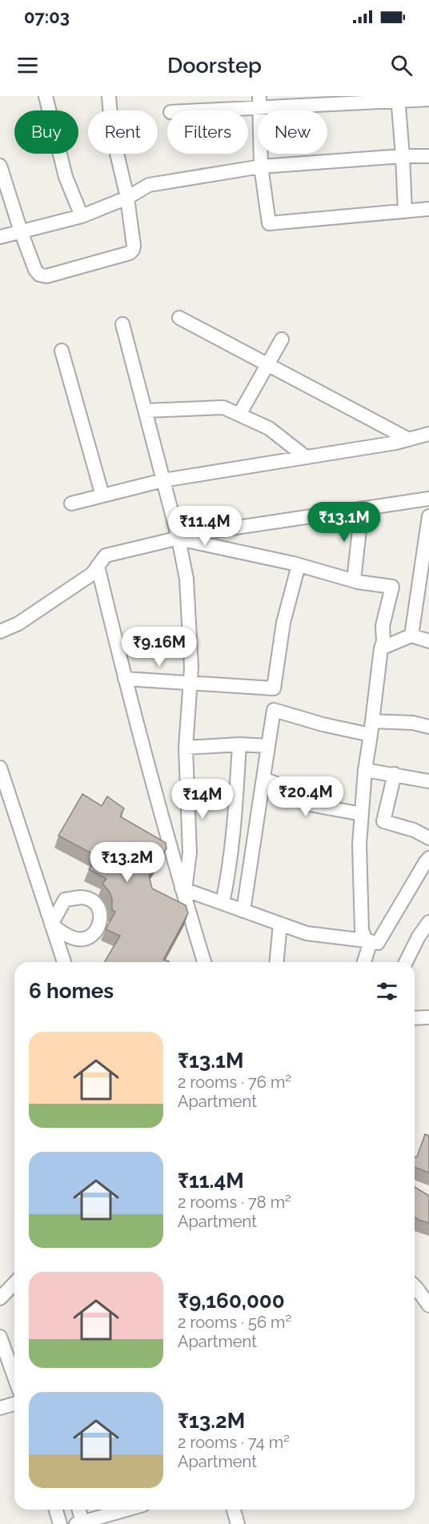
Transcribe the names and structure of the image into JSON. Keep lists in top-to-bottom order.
{
  "page": {
    "status": "07:03",
    "header": "Doorstep",
    "chip": [
      "Buy",
      "Rent",
      "Filters",
      "New"
    ],
    "price": [
      "₹13.1M",
      "₹11.4M",
      "₹9.16M",
      "₹20.4M",
      "₹14M",
      "₹13.2M"
    ],
    "heading": "6 homes",
    "list": [
      {
        "name": "₹13.1M",
        "note": "2 rooms · 76 m² · Apartment"
      },
      {
        "name": "₹11.4M",
        "note": "2 rooms · 78 m² · Apartment"
      },
      {
        "name": "₹9,160,000",
        "note": "2 rooms · 56 m² · Apartment"
      },
      {
        "name": "₹13.2M",
        "note": "2 rooms · 74 m² · Apartment"
      }
    ]
  }
}
